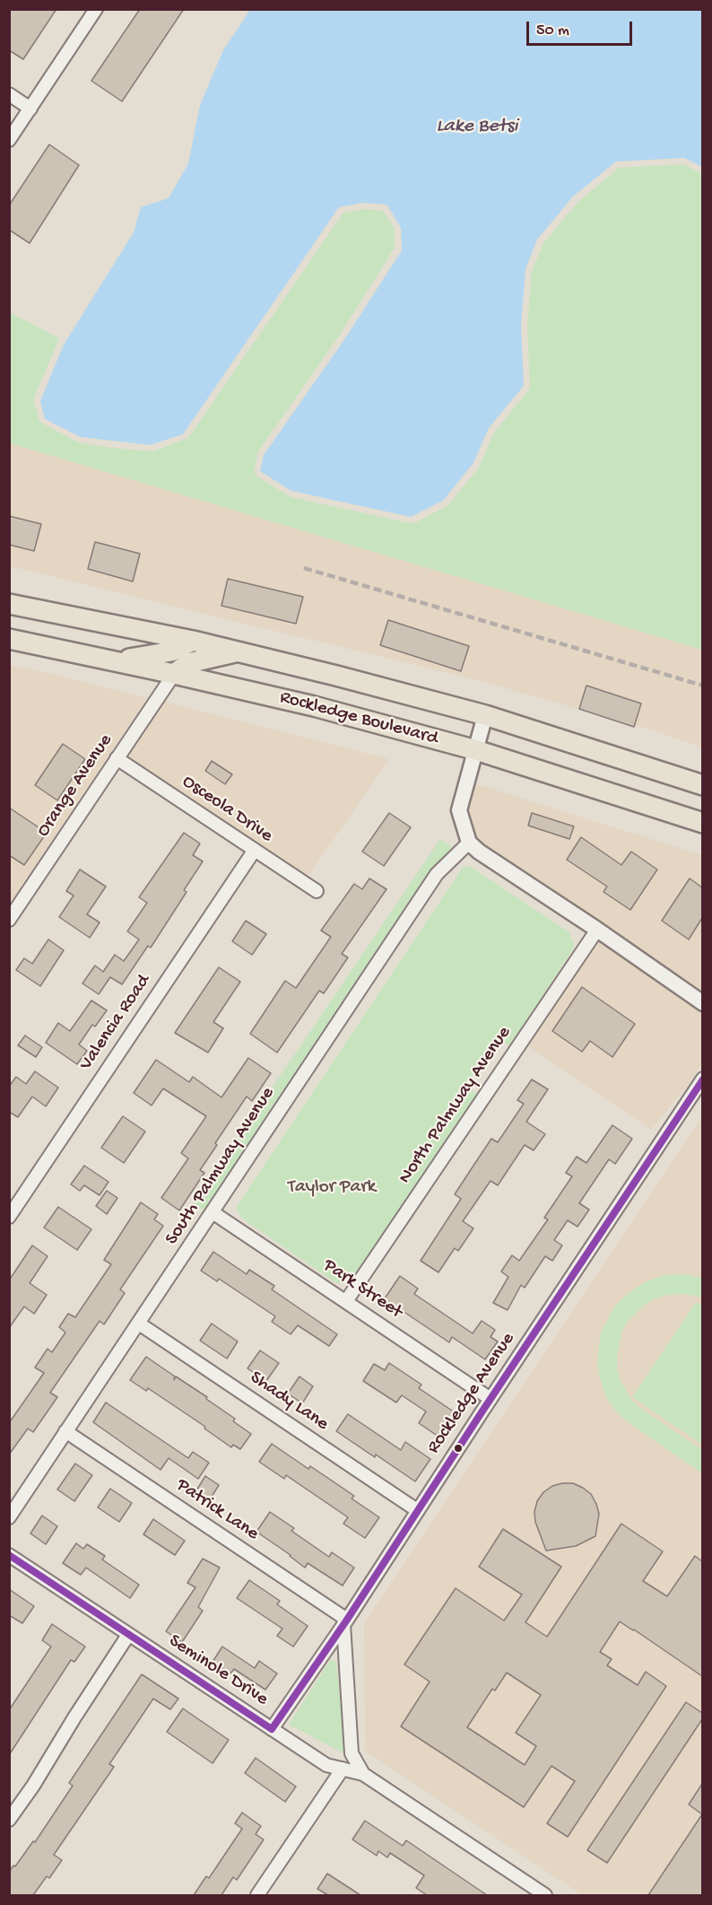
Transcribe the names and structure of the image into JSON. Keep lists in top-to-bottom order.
{
  "streets": {
    "main road": ["Rockledge Boulevard"],
    "street": [
      "Orange Avenue",
      "Osceola Drive",
      "Valencia Road",
      "North Palmway Avenue",
      "South Palmway Avenue",
      "Park Street",
      "Rockledge Avenue",
      "Shady Lane",
      "Patrick Lane",
      "Seminole Drive"
    ]
  },
  "crossings": [
    ["Rockledge Boulevard", "Orange Avenue"],
    ["Orange Avenue", "Osceola Drive"],
    ["Osceola Drive", "Valencia Road"],
    ["North Palmway Avenue", "Park Street"],
    ["South Palmway Avenue", "Park Street"],
    ["South Palmway Avenue", "Shady Lane"],
    ["South Palmway Avenue", "Patrick Lane"],
    ["Park Street", "Rockledge Avenue"],
    ["Rockledge Avenue", "Shady Lane"],
    ["Rockledge Avenue", "Patrick Lane"],
    ["Rockledge Avenue", "Seminole Drive"]
  ],
  "water": ["Lake Betsi"],
  "parks": ["Taylor Park"],
  "scale_bar": "50 m"
}
